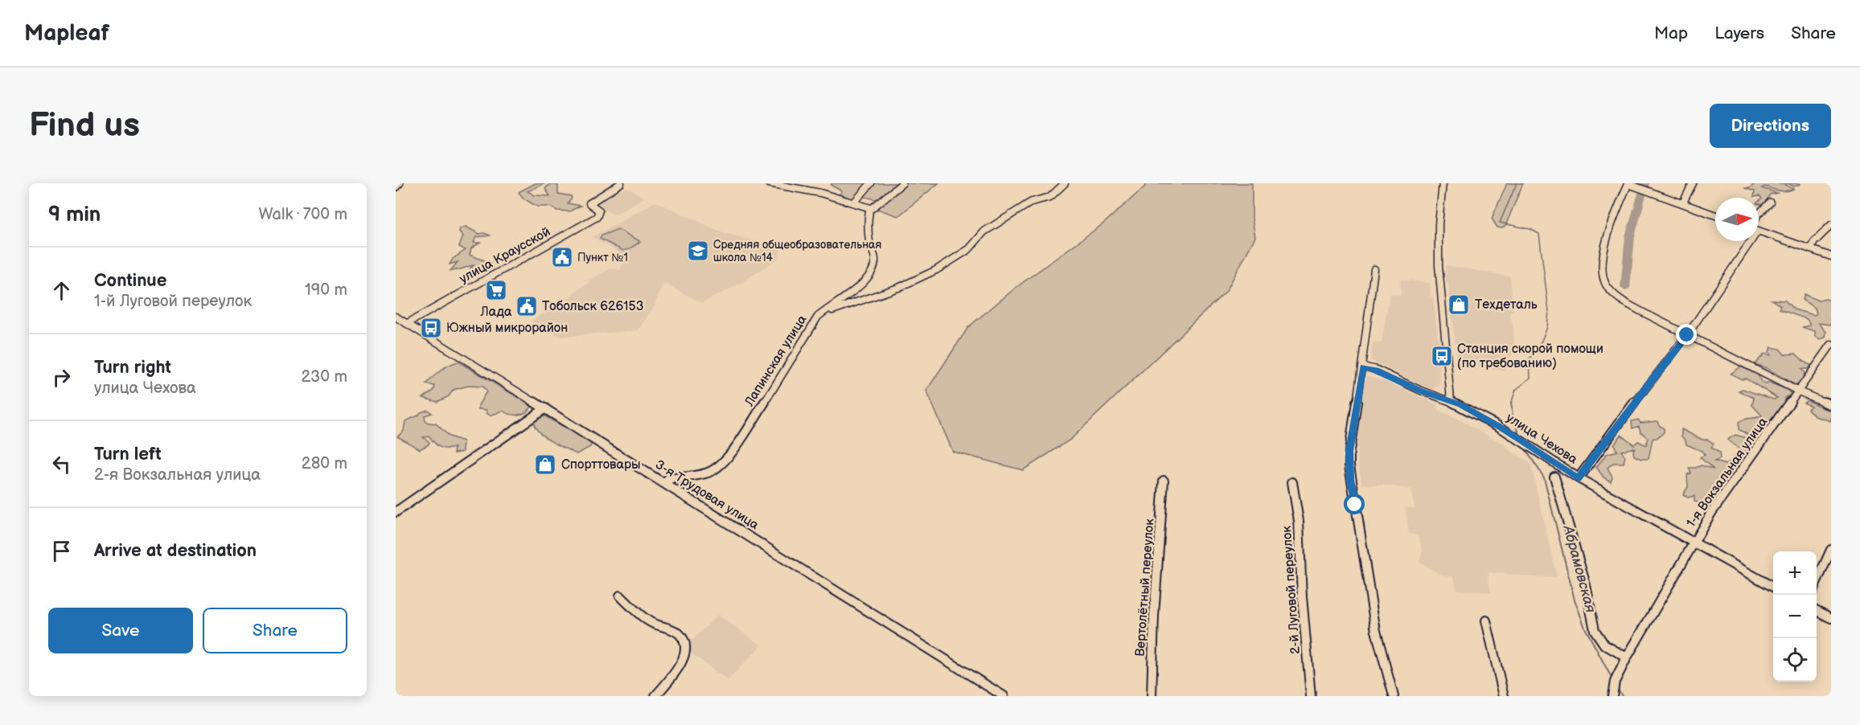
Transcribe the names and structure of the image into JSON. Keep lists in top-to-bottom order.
{
  "streets": {
    "street": [
      "улица Краусской",
      "Лапинская улица",
      "улица Чехова",
      "1-я Вокзальная улица",
      "3-я Трудовая улица",
      "Вертолётный переулок",
      "2-й Луговой переулок"
    ]
  },
  "crossings": [
    ["улица Краусской", "3-я Трудовая улица"],
    ["Лапинская улица", "3-я Трудовая улица"],
    ["улица Чехова", "1-я Вокзальная улица"]
  ],
  "water": ["Абрамовская"],
  "places": {
    "school or university": ["Средняя общеобразовательная школа №14"],
    "public building": ["Пункт №1", "Тобольск 626153"],
    "supermarket": ["Лада"],
    "shop": ["Техдеталь", "Спорттовары"],
    "bus stop": ["Южный микрорайон", "Станция скорой помощи (по требованию)"]
  },
  "north": "right",
  "page": {
    "header": "Mapleaf",
    "nav": ["Map", "Layers", "Share"],
    "buttons": [
      "Directions",
      ["Save", "Share"]
    ],
    "title": "Find us",
    "heading": ["9 min", "Walk · 700 m"],
    "list": [
      ["Continue", "1-й Луговой переулок", "190 m"],
      ["Turn right", "улица Чехова", "230 m"],
      ["Turn left", "2-я Вокзальная улица", "280 m"],
      "Arrive at destination"
    ],
    "map_buttons": ["+", "−"]
  }
}
